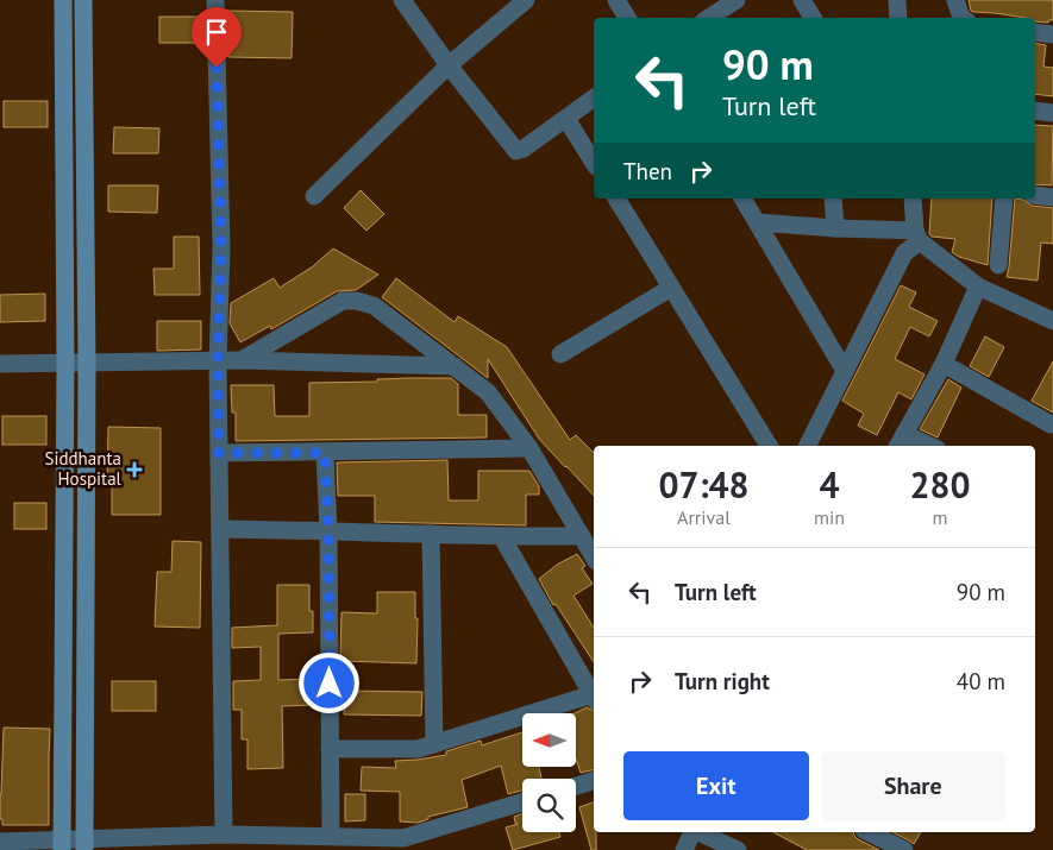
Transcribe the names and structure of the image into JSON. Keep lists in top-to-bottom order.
{
  "places": {
    "health": ["Siddhanta Hospital"]
  },
  "north": "left",
  "page": {
    "turn": ["90 m", "Turn left"],
    "then": "Then",
    "eta": [
      "07:48",
      "Arrival",
      "4",
      "min",
      "280",
      "m"
    ],
    "list": [
      {
        "name": "Turn left",
        "value": "90 m"
      },
      {
        "name": "Turn right",
        "value": "40 m"
      }
    ],
    "buttons": ["Exit", "Share"]
  }
}
